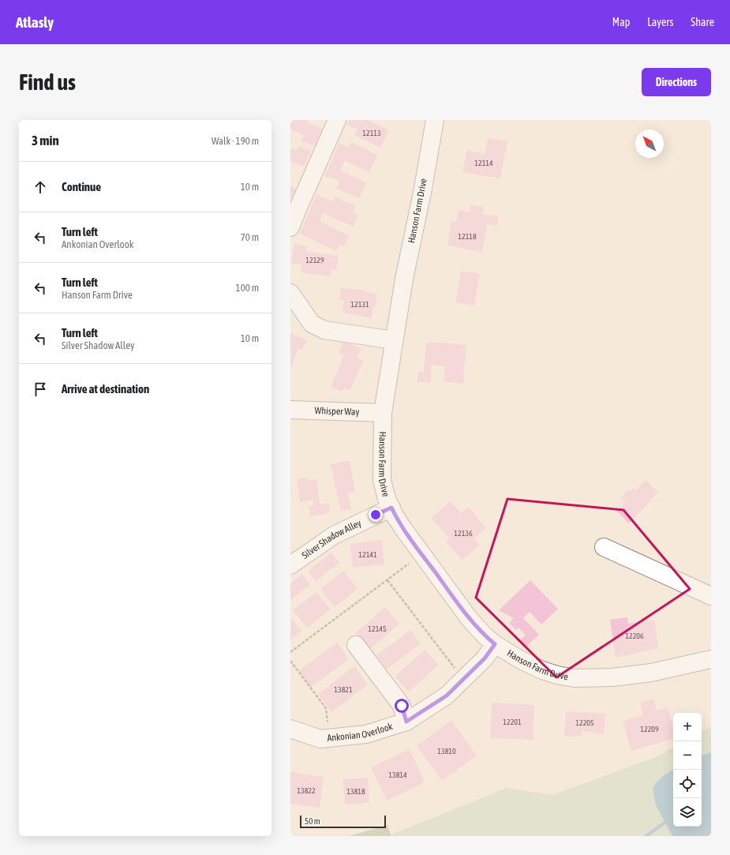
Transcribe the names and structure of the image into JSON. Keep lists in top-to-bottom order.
{
  "streets": {
    "street": [
      "Hanson Farm Drive",
      "Whisper Way",
      "Silver Shadow Alley",
      "Ankonian Overlook"
    ]
  },
  "crossings": [
    ["Hanson Farm Drive", "Whisper Way"],
    ["Hanson Farm Drive", "Silver Shadow Alley"],
    ["Hanson Farm Drive", "Ankonian Overlook"]
  ],
  "house_numbers": [
    "12113",
    "12114",
    "12118",
    "12129",
    "12131",
    "12136",
    "12141",
    "12145",
    "12206",
    "13821",
    "12201",
    "12205",
    "12209",
    "13810",
    "13814",
    "13822",
    "13818"
  ],
  "scale_bar": "50 m",
  "north": "top left",
  "page": {
    "header": "Atlasly",
    "nav": ["Map", "Layers", "Share"],
    "buttons": "Directions",
    "title": "Find us",
    "heading": ["3 min", "Walk · 190 m"],
    "list": [
      ["Continue", "10 m"],
      ["Turn left", "Ankonian Overlook", "70 m"],
      ["Turn left", "Hanson Farm Drive", "100 m"],
      ["Turn left", "Silver Shadow Alley", "10 m"],
      "Arrive at destination"
    ],
    "map_buttons": ["+", "−"],
    "scale": "50 m"
  }
}
